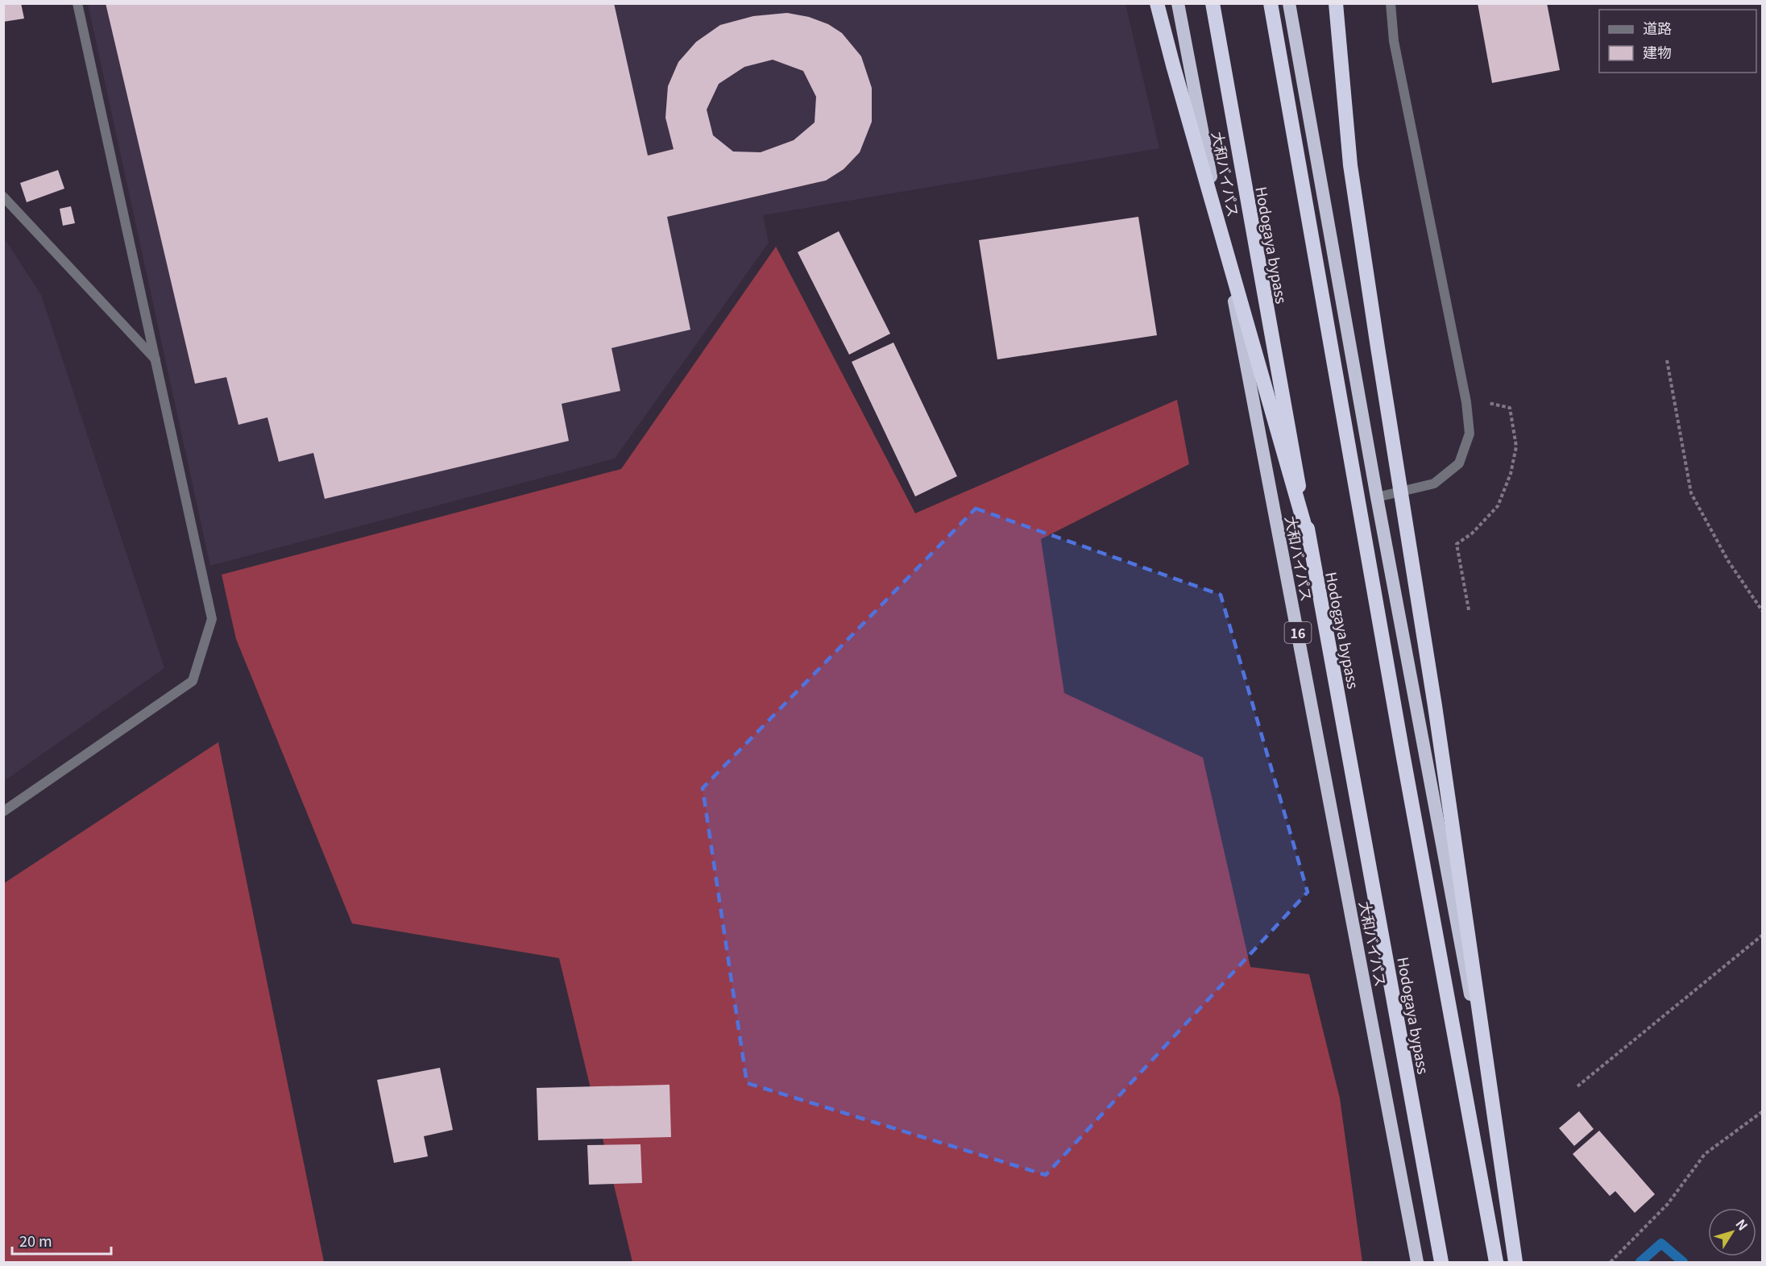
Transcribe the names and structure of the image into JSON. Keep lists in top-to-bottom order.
{
  "streets": {
    "highway": ["大和バイパス", "Hodogaya bypass", "16"]
  },
  "legend": ["道路", "建物"],
  "scale_bar": "20 m",
  "north": "top right"
}
